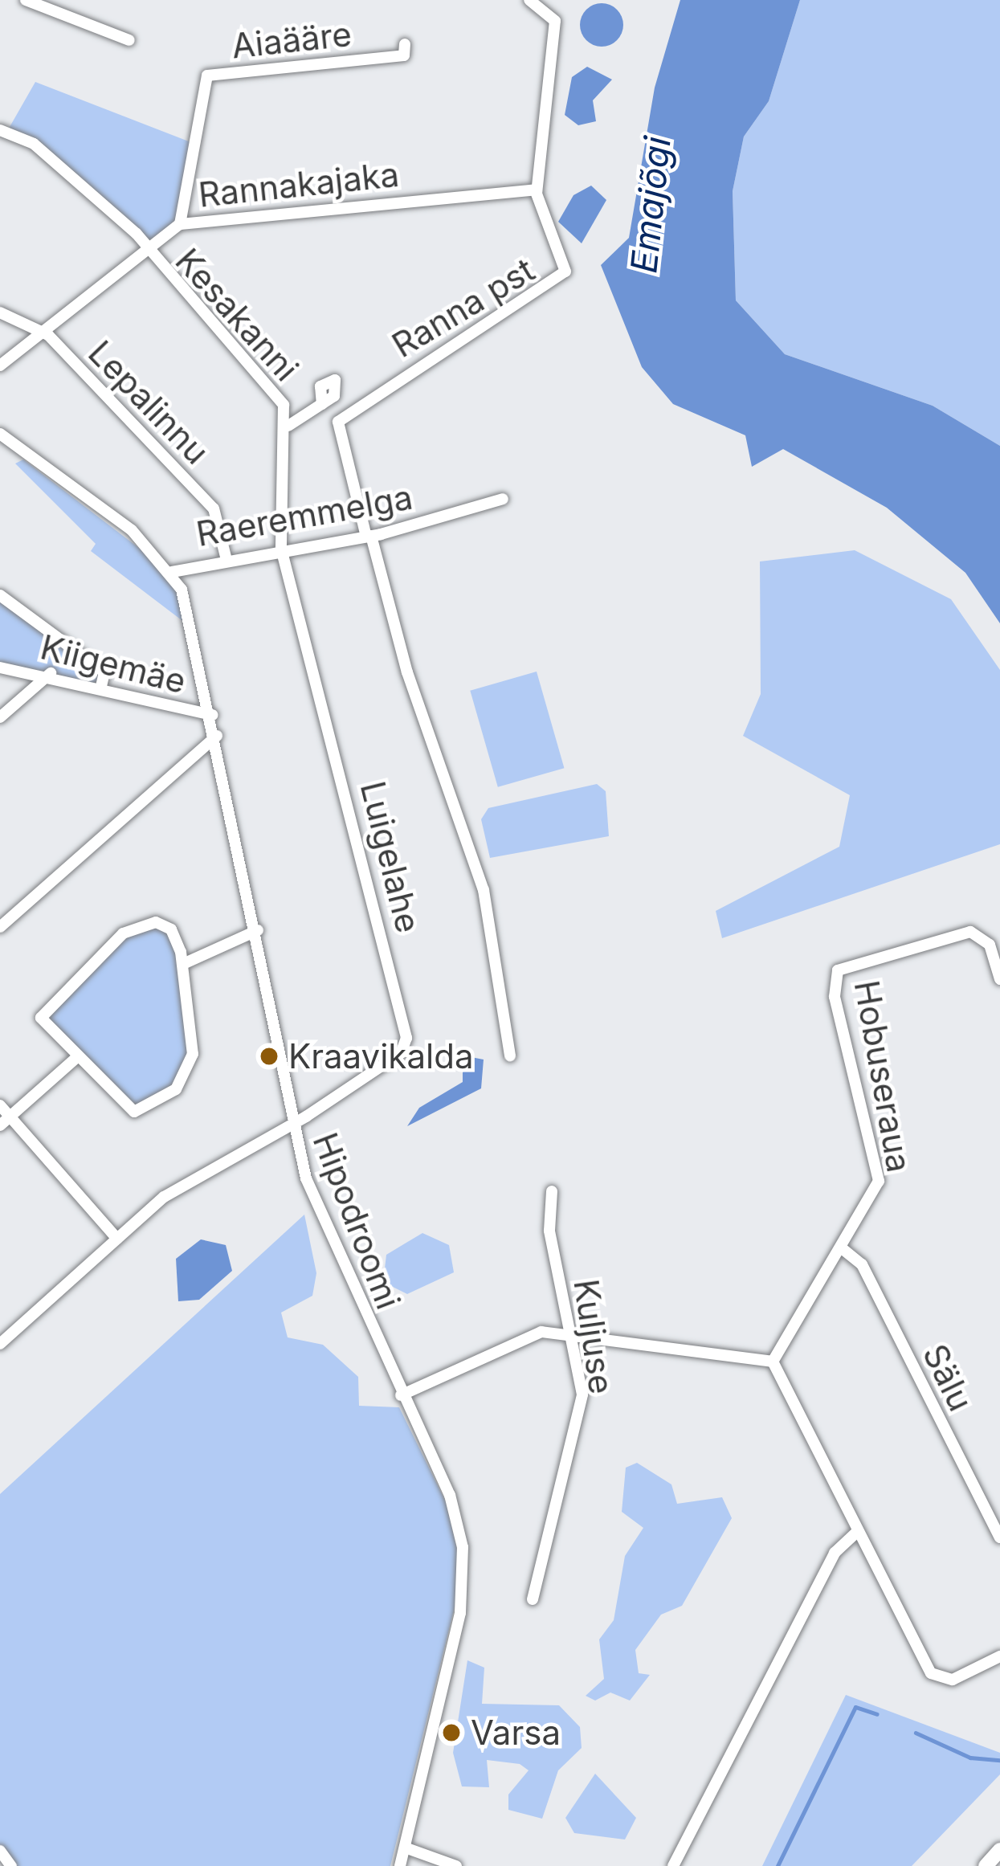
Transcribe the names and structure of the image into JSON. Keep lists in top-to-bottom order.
{
  "streets": {
    "street": [
      "Aiaääre",
      "Rannakajaka",
      "Ranna pst",
      "Kesakanni",
      "Lepalinnu",
      "Raeremmelga",
      "Kiigemäe",
      "Luigelahe",
      "Hobuseraua",
      "Hipodroomi",
      "Kuljuse",
      "Sälu"
    ]
  },
  "crossings": [
    ["Aiaääre", "Rannakajaka"],
    ["Rannakajaka", "Ranna pst"],
    ["Rannakajaka", "Kesakanni"],
    ["Rannakajaka", "Lepalinnu"],
    ["Ranna pst", "Raeremmelga"],
    ["Kesakanni", "Raeremmelga"],
    ["Kesakanni", "Luigelahe"],
    ["Lepalinnu", "Raeremmelga"],
    ["Raeremmelga", "Luigelahe"],
    ["Raeremmelga", "Hipodroomi"],
    ["Kiigemäe", "Hipodroomi"],
    ["Luigelahe", "Hipodroomi"],
    ["Hobuseraua", "Sälu"]
  ],
  "water": ["Emajõgi"],
  "places": ["Kraavikalda", "Varsa"]
}
